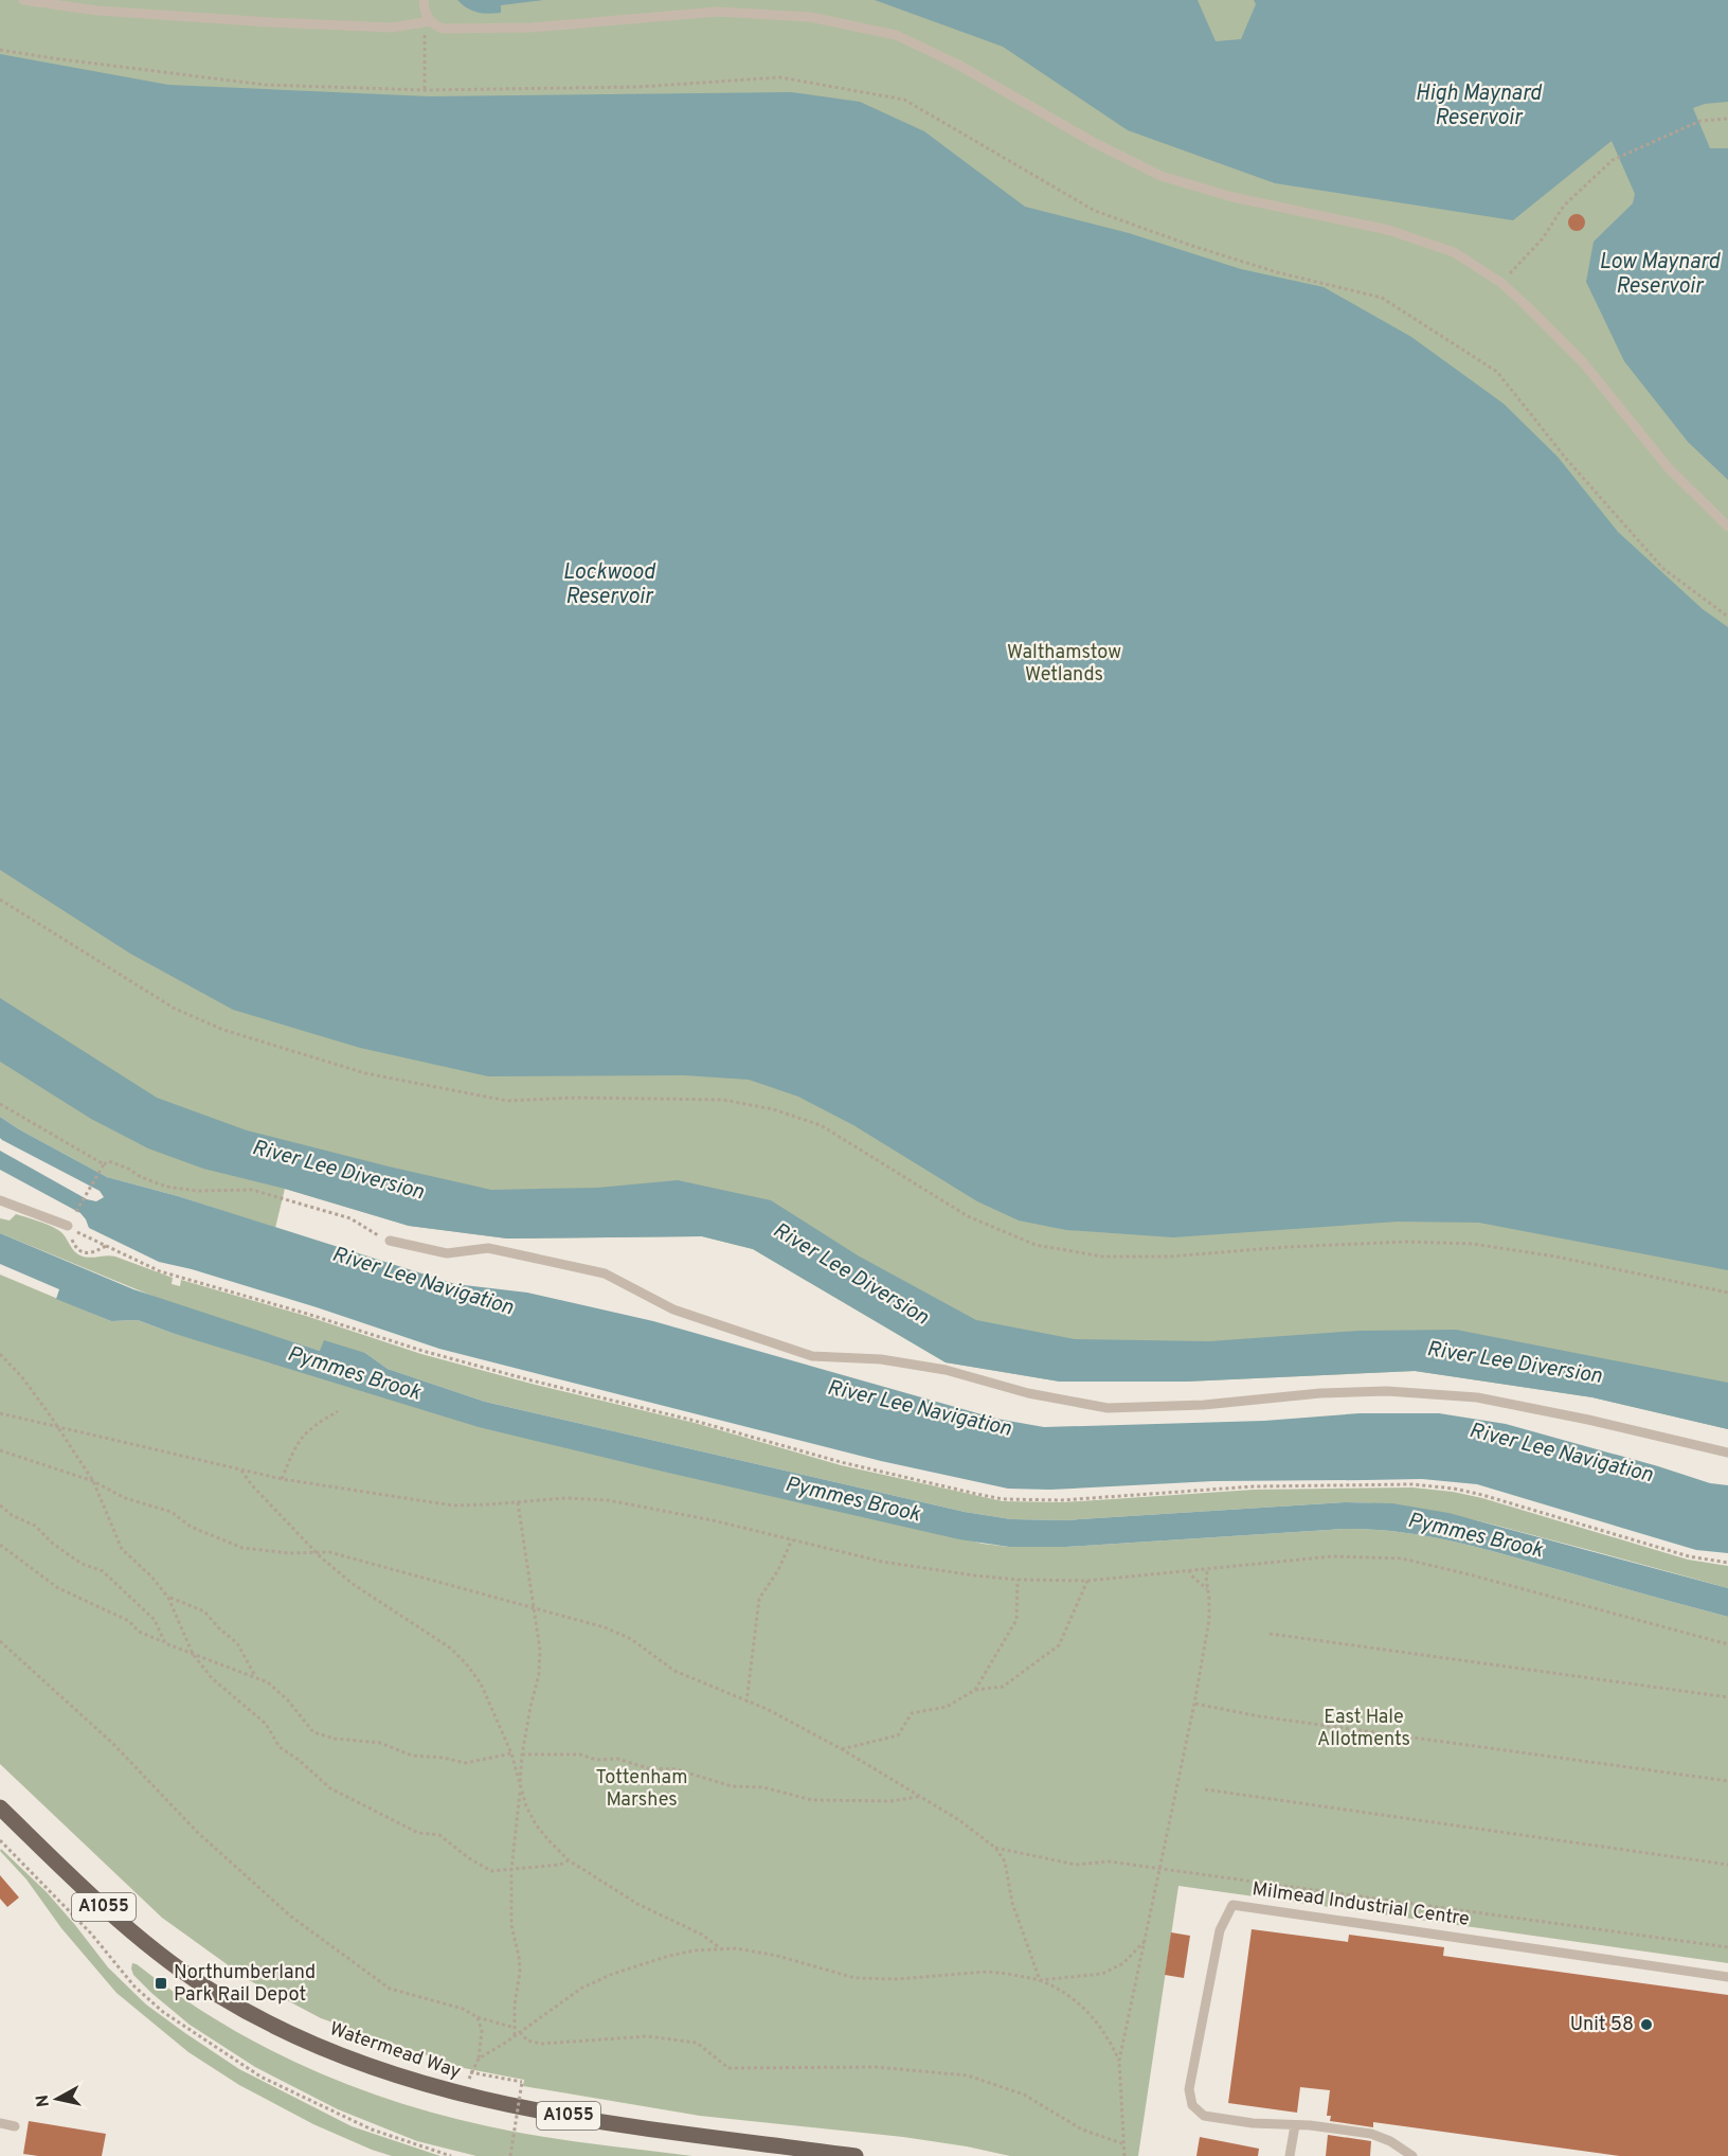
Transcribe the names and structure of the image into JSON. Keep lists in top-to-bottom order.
{
  "streets": {
    "main road": ["A1055", "Watermead Way"],
    "lane": ["Milmead Industrial Centre"]
  },
  "water": [
    "High Maynard Reservoir",
    "Low Maynard Reservoir",
    "Lockwood Reservoir",
    "River Lee Diversion",
    "River Lee Navigation",
    "Pymmes Brook"
  ],
  "parks": ["Walthamstow Wetlands", "East Hale Allotments", "Tottenham Marshes"],
  "places": {
    "transit": ["Northumberland Park Rail Depot"],
    "other": ["Unit 58"]
  },
  "north": "left"
}
